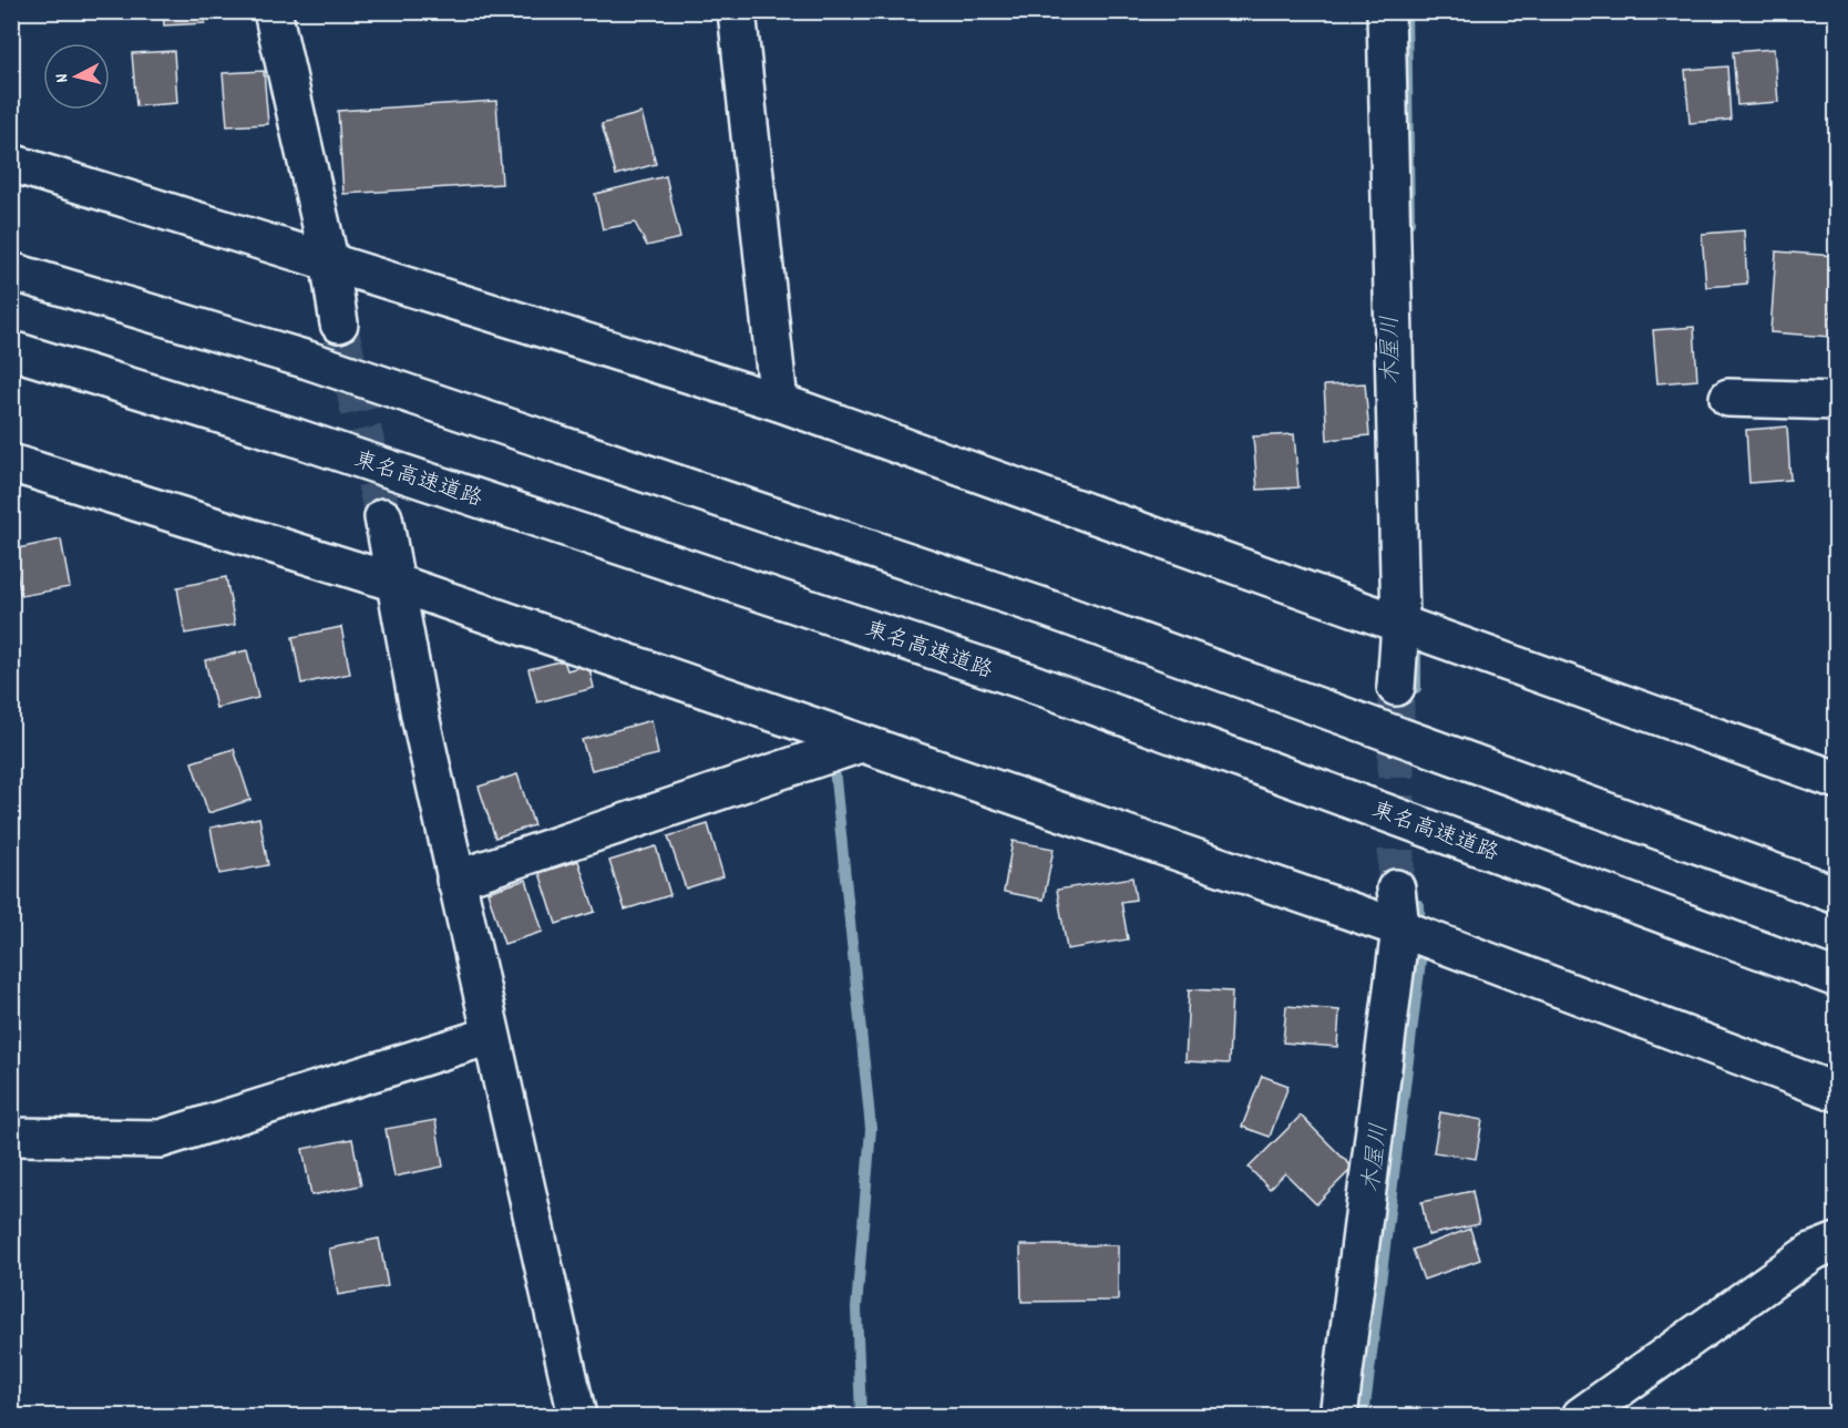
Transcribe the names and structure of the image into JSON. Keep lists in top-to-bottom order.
{
  "streets": {
    "main road": ["東名高速道路"]
  },
  "water": ["木屋川"],
  "north": "left"
}
